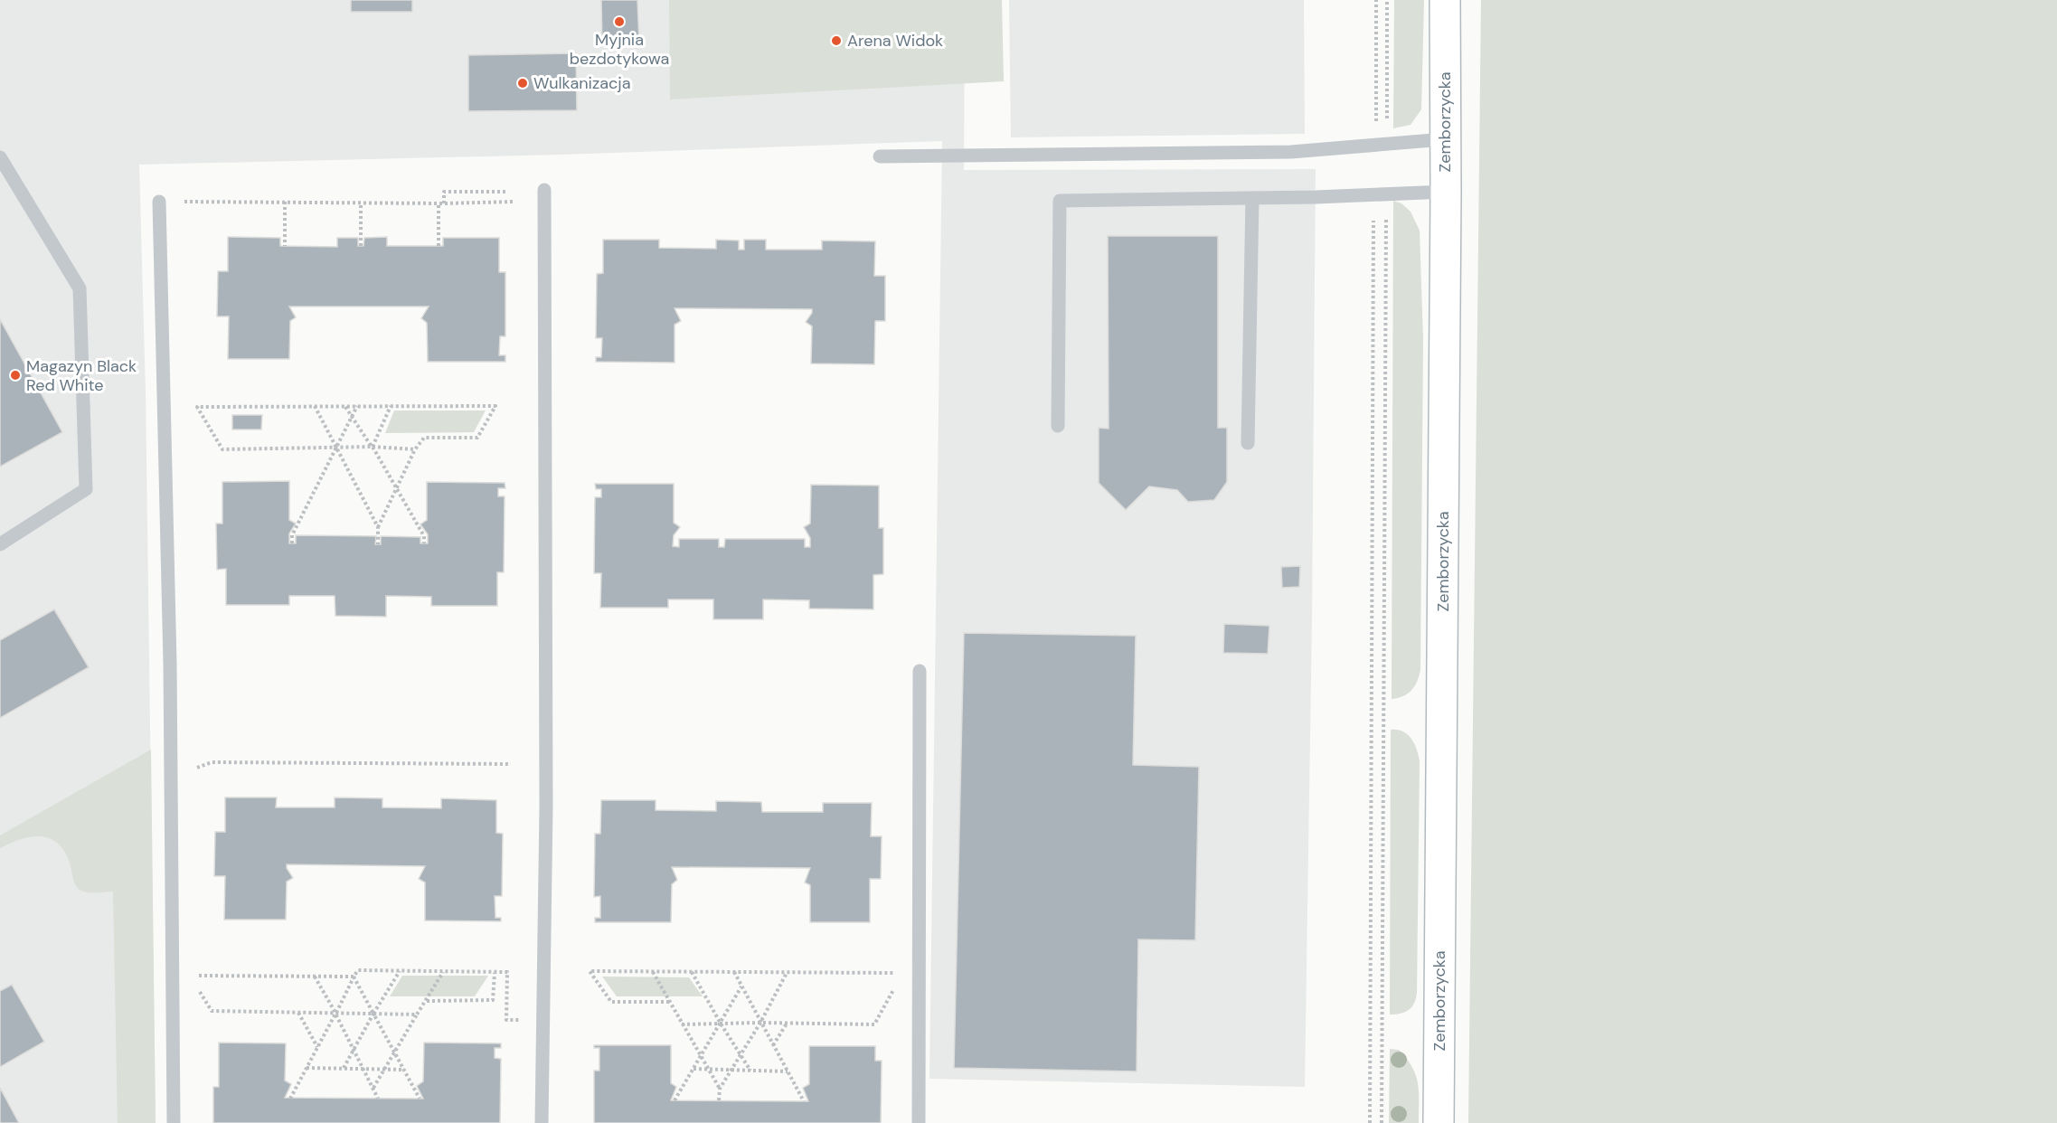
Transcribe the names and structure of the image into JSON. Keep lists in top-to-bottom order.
{
  "streets": {
    "street": ["Zemborzycka"]
  },
  "places": [
    "Myjnia bezdotykowa",
    "Arena Widok",
    "Wulkanizacja",
    "Magazyn Black Red White"
  ]
}
